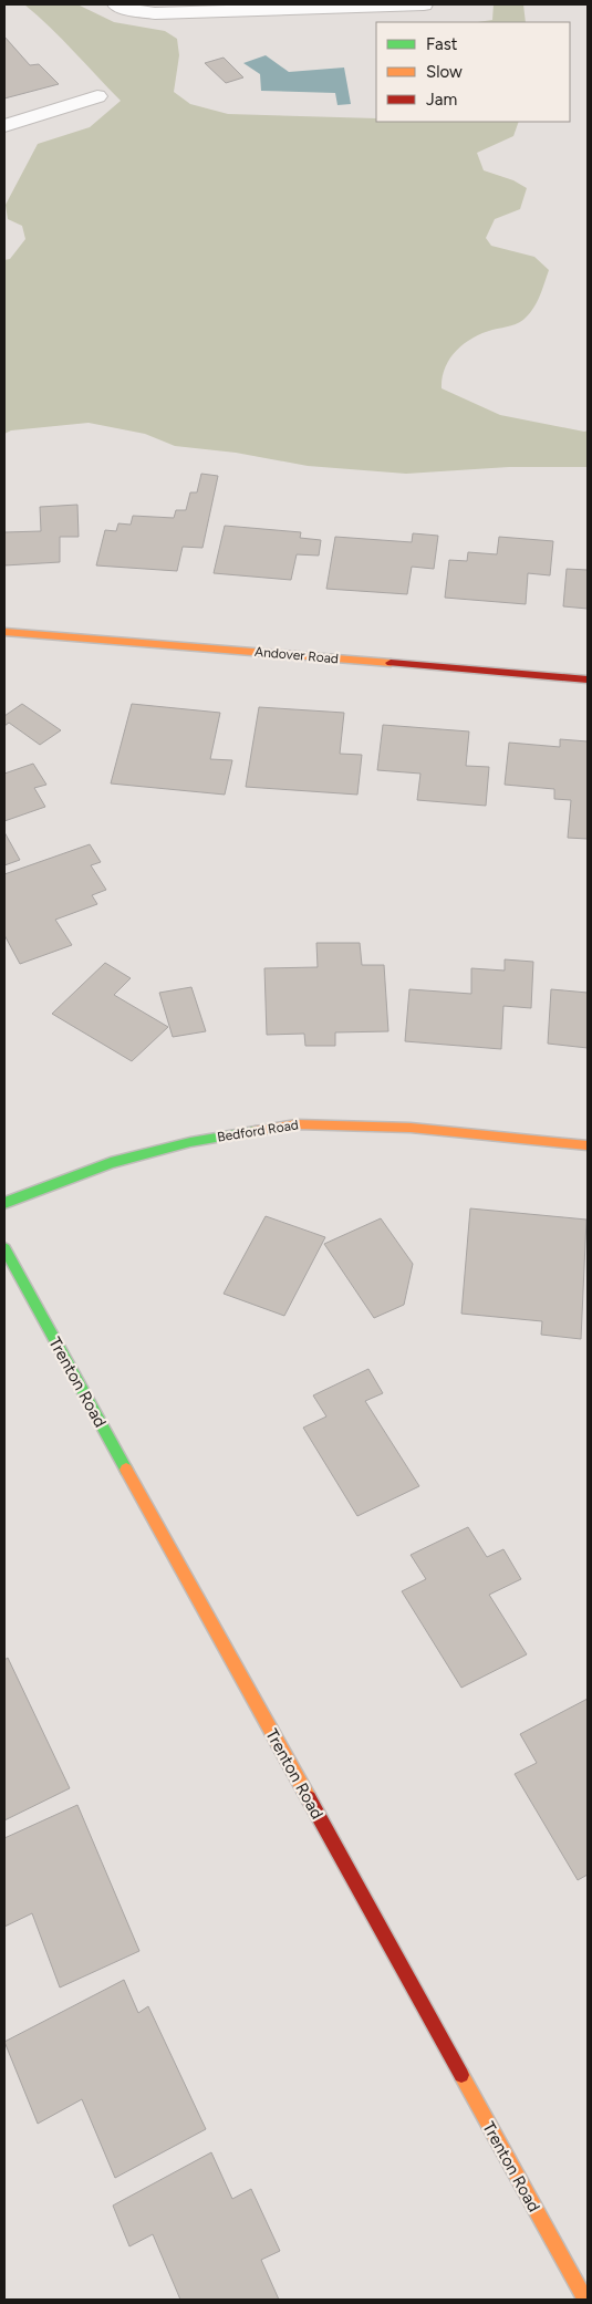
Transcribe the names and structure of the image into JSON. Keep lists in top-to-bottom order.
{
  "streets": {
    "street": ["Andover Road", "Bedford Road", "Trenton Road"]
  },
  "legend": ["Fast", "Slow", "Jam"]
}
